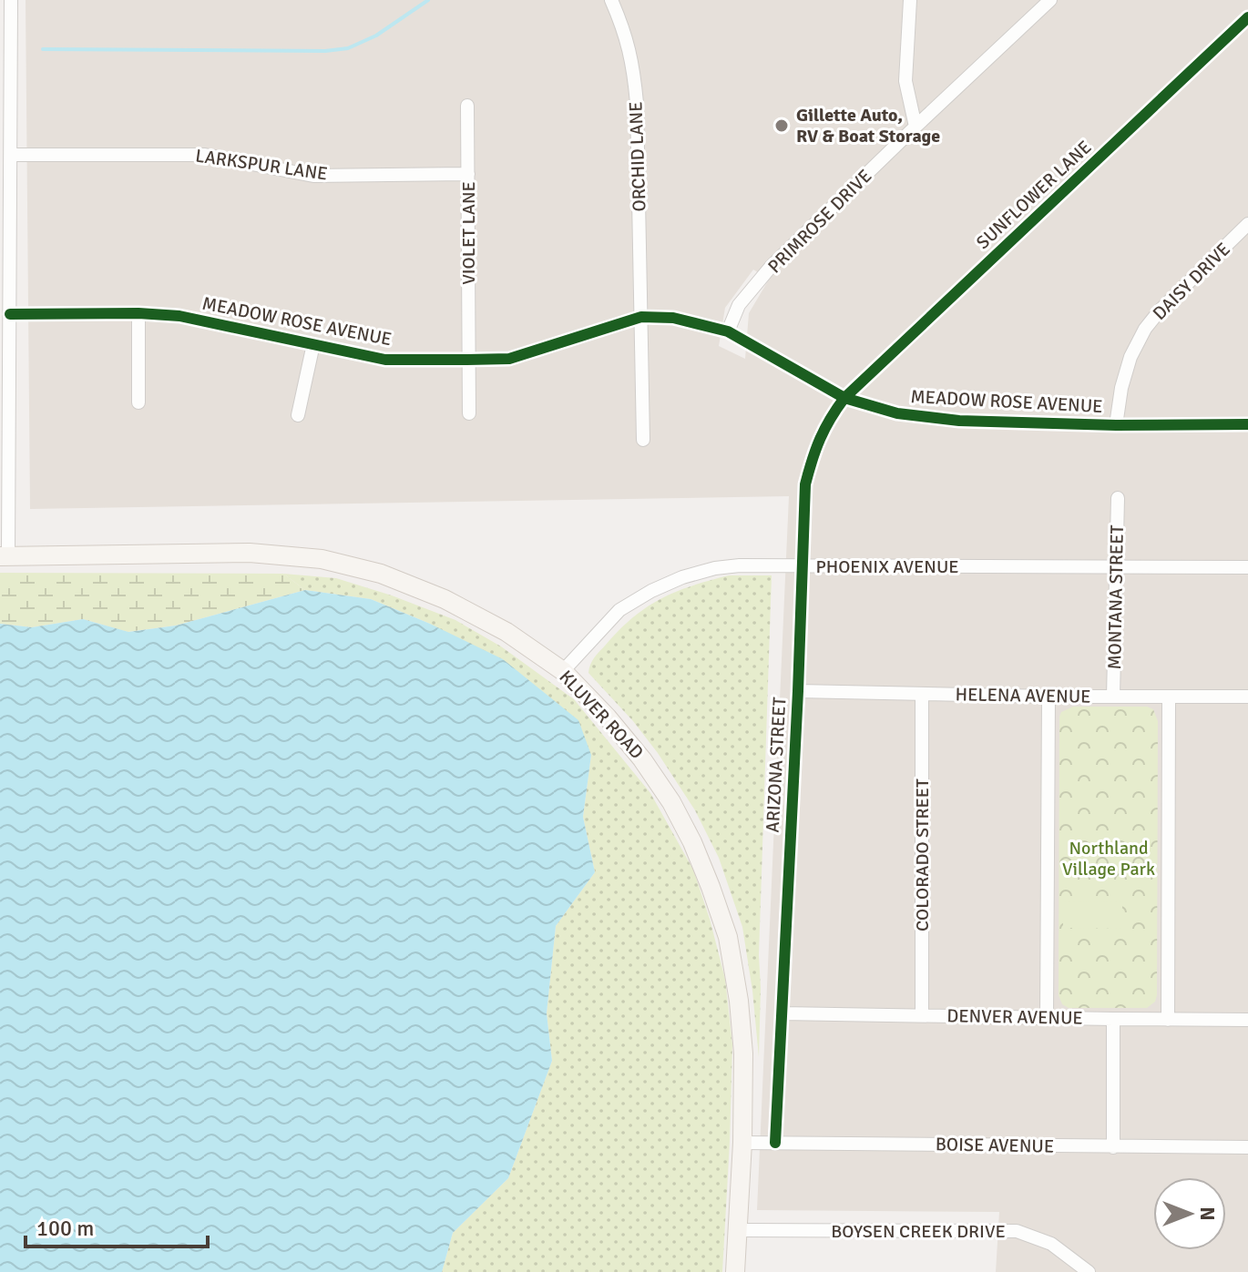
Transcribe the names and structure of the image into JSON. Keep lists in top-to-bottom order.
{
  "streets": {
    "street": [
      "ORCHID LANE",
      "LARKSPUR LANE",
      "SUNFLOWER LANE",
      "PRIMROSE DRIVE",
      "VIOLET LANE",
      "DAISY DRIVE",
      "MEADOW ROSE AVENUE",
      "PHOENIX AVENUE",
      "MONTANA STREET",
      "HELENA AVENUE",
      "KLUVER ROAD",
      "ARIZONA STREET",
      "COLORADO STREET",
      "DENVER AVENUE",
      "BOISE AVENUE",
      "BOYSEN CREEK DRIVE"
    ]
  },
  "crossings": [
    ["ORCHID LANE", "MEADOW ROSE AVENUE"],
    ["LARKSPUR LANE", "VIOLET LANE"],
    ["LARKSPUR LANE", "KLUVER ROAD"],
    ["SUNFLOWER LANE", "MEADOW ROSE AVENUE"],
    ["SUNFLOWER LANE", "ARIZONA STREET"],
    ["PRIMROSE DRIVE", "MEADOW ROSE AVENUE"],
    ["VIOLET LANE", "MEADOW ROSE AVENUE"],
    ["DAISY DRIVE", "MEADOW ROSE AVENUE"],
    ["MEADOW ROSE AVENUE", "KLUVER ROAD"],
    ["MEADOW ROSE AVENUE", "ARIZONA STREET"],
    ["PHOENIX AVENUE", "MONTANA STREET"],
    ["PHOENIX AVENUE", "KLUVER ROAD"],
    ["PHOENIX AVENUE", "ARIZONA STREET"],
    ["MONTANA STREET", "HELENA AVENUE"],
    ["HELENA AVENUE", "ARIZONA STREET"],
    ["HELENA AVENUE", "COLORADO STREET"],
    ["KLUVER ROAD", "BOISE AVENUE"],
    ["KLUVER ROAD", "BOYSEN CREEK DRIVE"],
    ["ARIZONA STREET", "DENVER AVENUE"],
    ["ARIZONA STREET", "BOISE AVENUE"],
    ["COLORADO STREET", "DENVER AVENUE"]
  ],
  "parks": ["Northland Village Park"],
  "places": ["Gillette Auto, RV & Boat Storage"],
  "scale_bar": "100 m",
  "north": "right"
}
